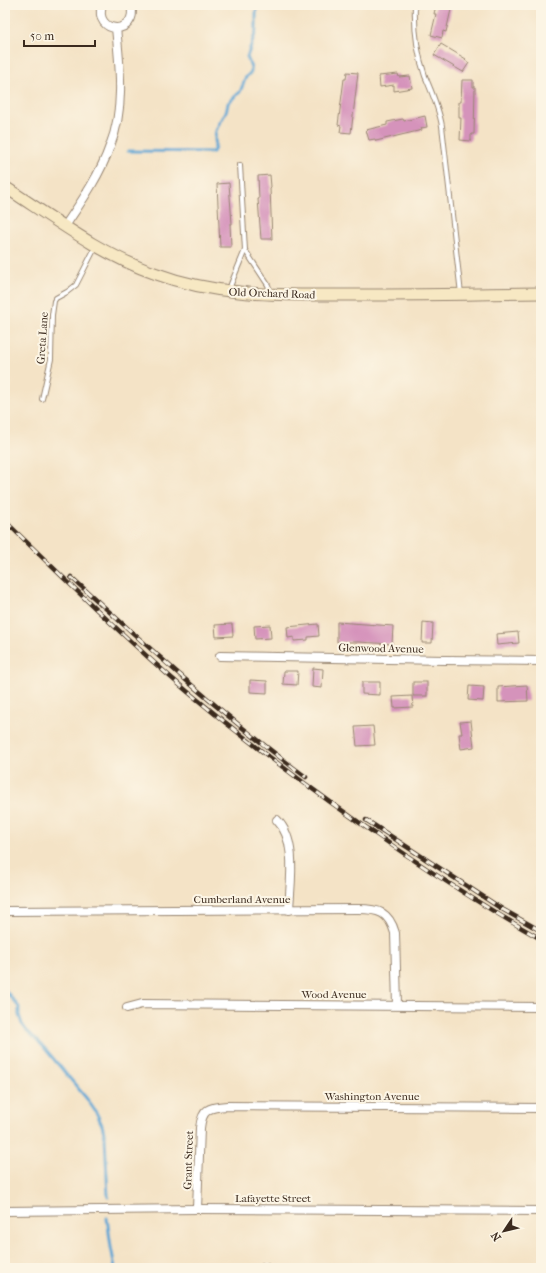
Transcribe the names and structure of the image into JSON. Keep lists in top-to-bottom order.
{
  "streets": {
    "street": [
      "Old Orchard Road",
      "Glenwood Avenue",
      "Cumberland Avenue",
      "Wood Avenue",
      "Washington Avenue",
      "Grant Street",
      "Lafayette Street"
    ],
    "lane": ["Greta Lane"]
  },
  "crossings": [
    ["Old Orchard Road", "Greta Lane"],
    ["Cumberland Avenue", "Wood Avenue"],
    ["Washington Avenue", "Grant Street"],
    ["Grant Street", "Lafayette Street"]
  ],
  "scale_bar": "50 m",
  "north": "bottom left"
}
